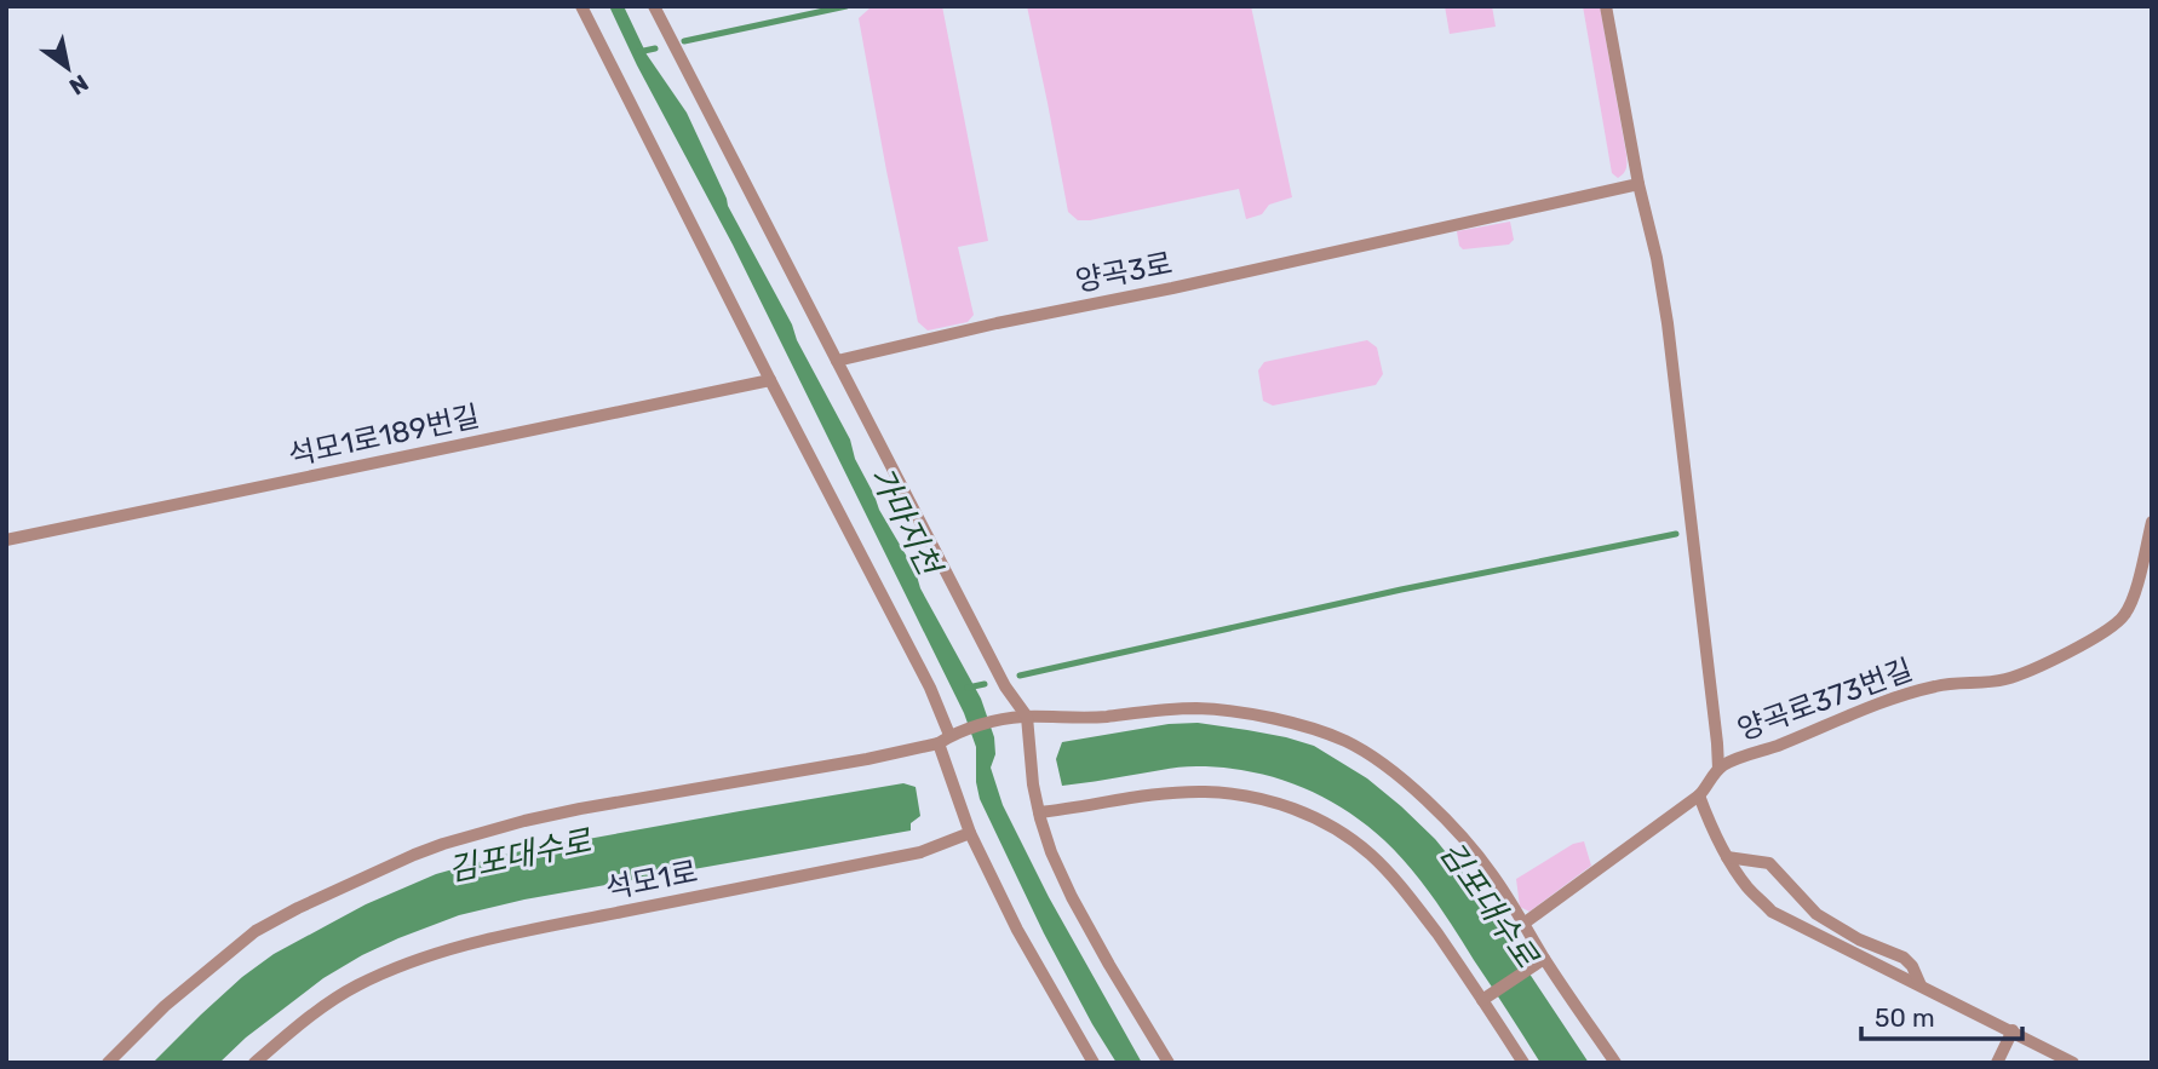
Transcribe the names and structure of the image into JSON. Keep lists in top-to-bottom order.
{
  "streets": {
    "lane": [
      "양곡3로",
      "석모1로189번길",
      "양곡로373번길",
      "석모1로"
    ]
  },
  "water": ["가마지천", "김포대수로"],
  "scale_bar": "50 m",
  "north": "bottom right"
}
